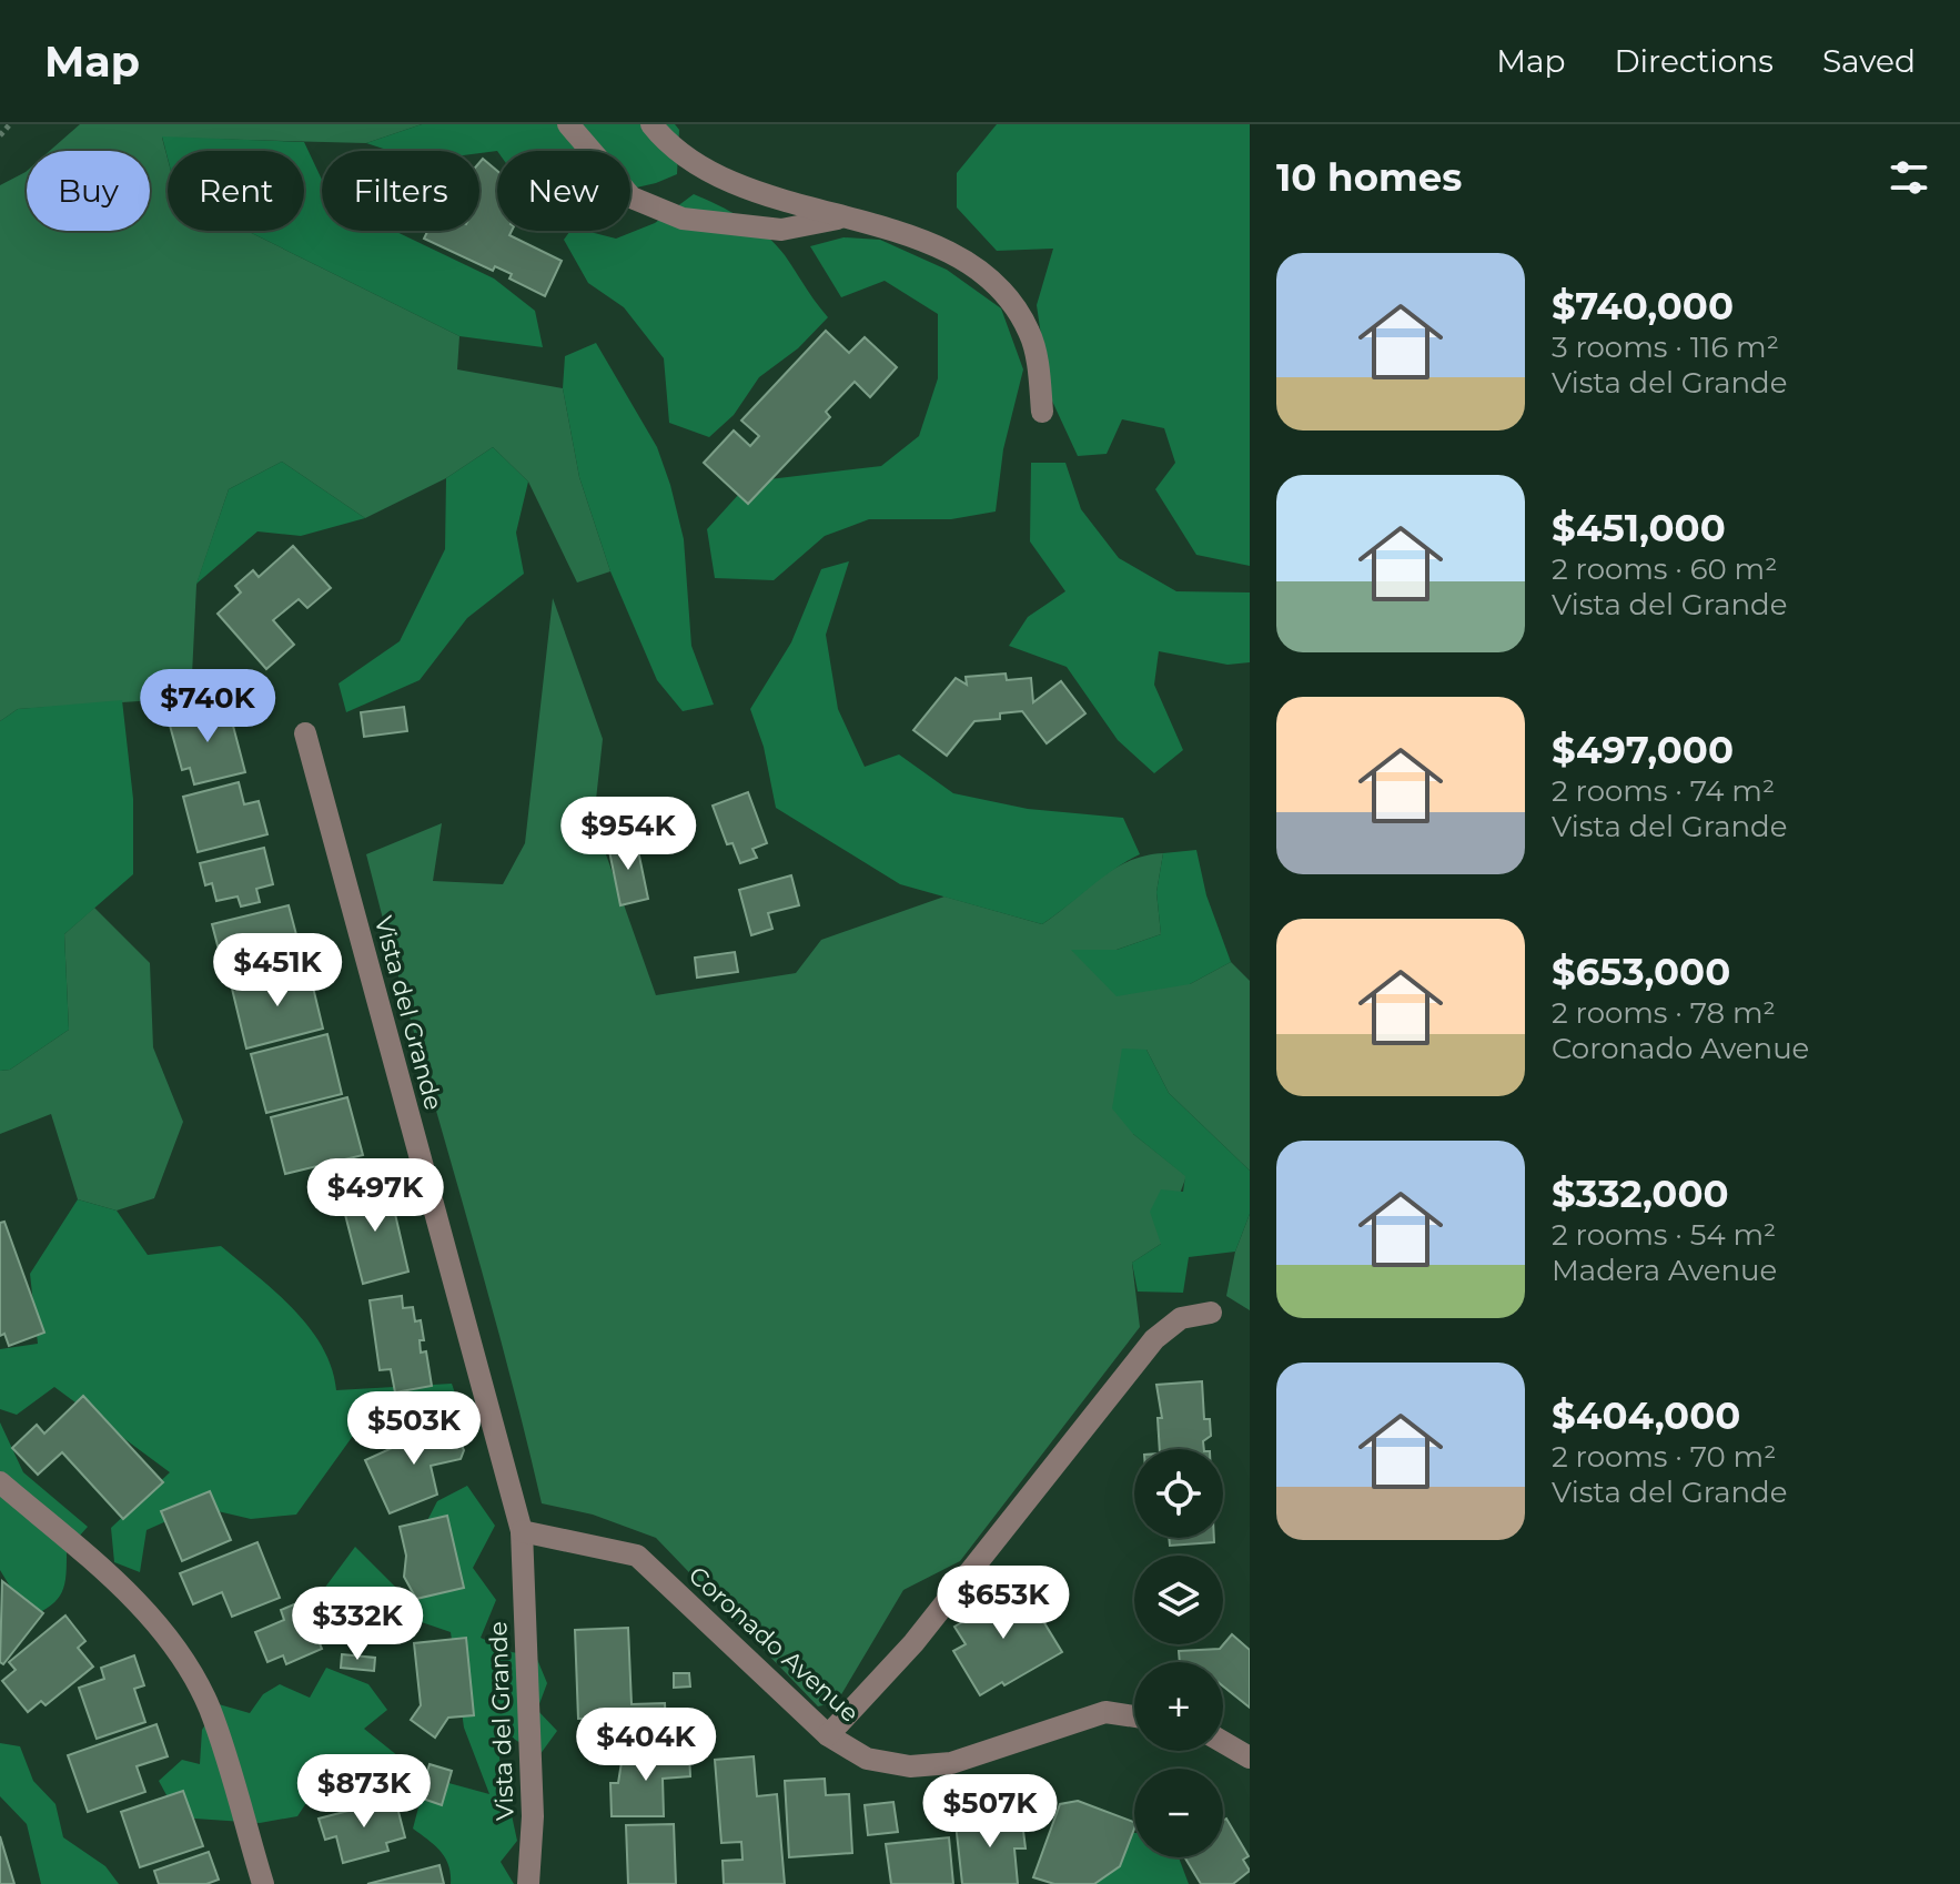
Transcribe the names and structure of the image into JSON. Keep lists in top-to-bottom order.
{
  "streets": {
    "street": ["Vista del Grande", "Coronado Avenue"]
  },
  "crossings": [
    ["Vista del Grande", "Coronado Avenue"]
  ],
  "page": {
    "header": "Map",
    "nav": ["Map", "Directions", "Saved"],
    "heading": "10 homes",
    "chip": [
      "Buy",
      "Rent",
      "Filters",
      "New"
    ],
    "list": [
      {
        "name": "$740,000",
        "note": "3 rooms · 116 m² · Vista del Grande"
      },
      {
        "name": "$451,000",
        "note": "2 rooms · 60 m² · Vista del Grande"
      },
      {
        "name": "$497,000",
        "note": "2 rooms · 74 m² · Vista del Grande"
      },
      {
        "name": "$653,000",
        "note": "2 rooms · 78 m² · Coronado Avenue"
      },
      {
        "name": "$332,000",
        "note": "2 rooms · 54 m² · Madera Avenue"
      },
      {
        "name": "$404,000",
        "note": "2 rooms · 70 m² · Vista del Grande"
      }
    ],
    "price": [
      "$740K",
      "$954K",
      "$451K",
      "$497K",
      "$503K",
      "$653K",
      "$332K",
      "$404K",
      "$873K",
      "$507K"
    ],
    "map_buttons": ["+", "−"]
  }
}
